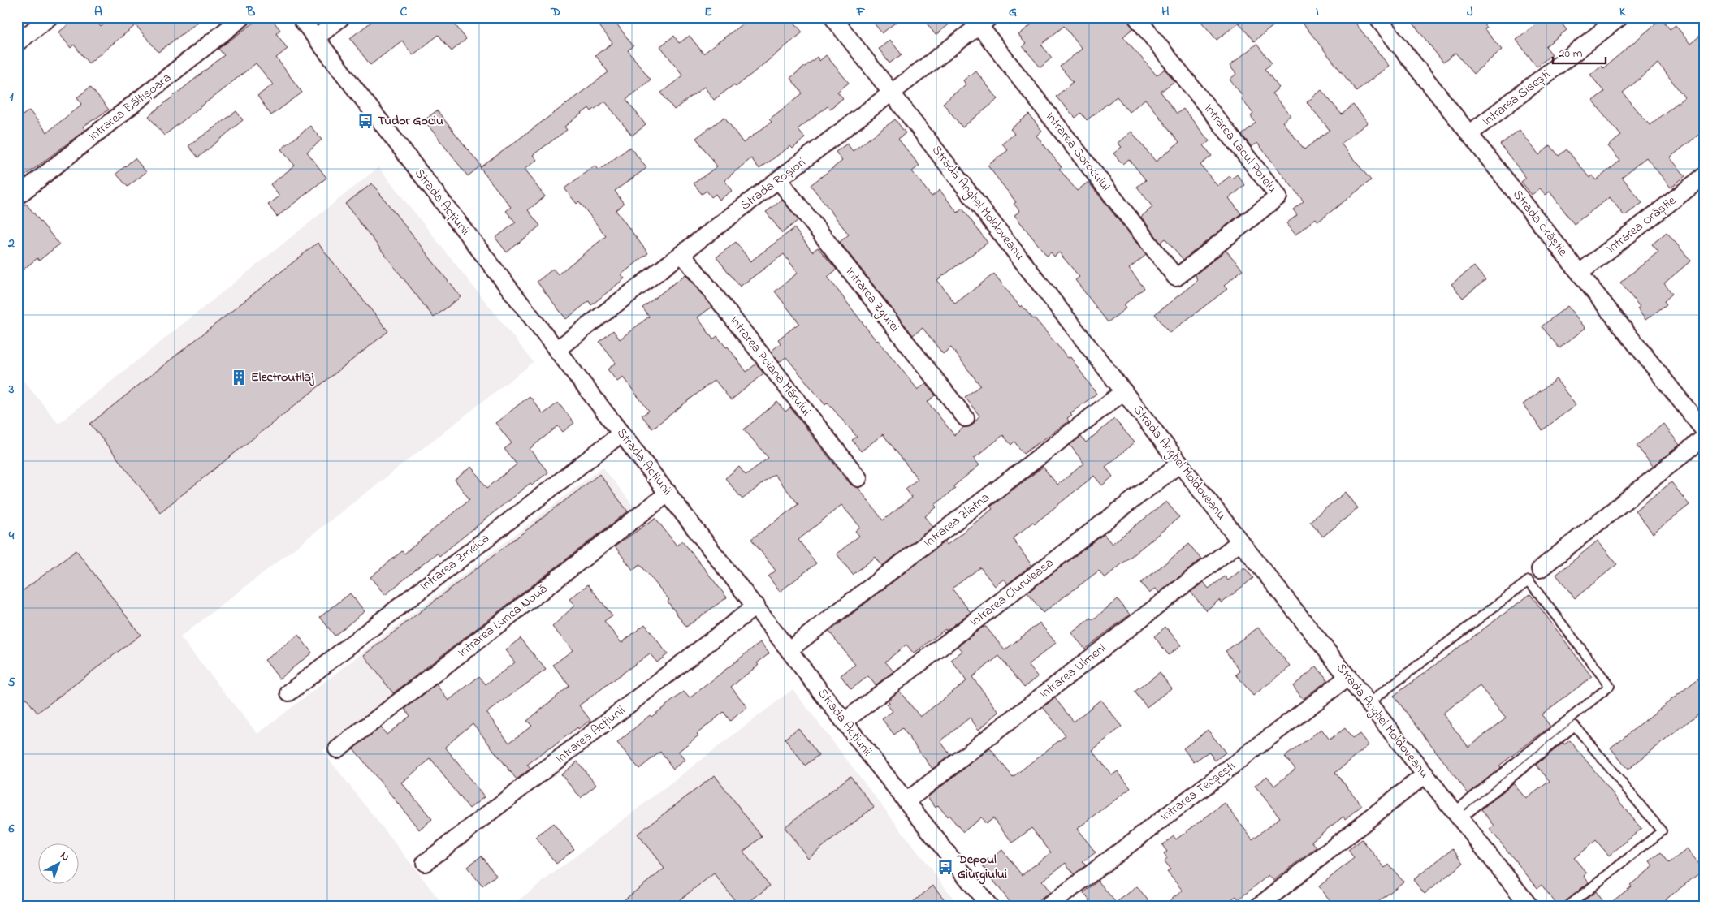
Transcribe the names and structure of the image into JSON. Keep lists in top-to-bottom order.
{
  "streets": {
    "street": [
      "Intrarea Sisești",
      "Intrarea Băltișoara",
      "Intrarea Lacul Potelu",
      "Intrarea Sorocului",
      "Strada Roșiori",
      "Strada Acțiunii",
      "Strada Anghel Moldoveanu",
      "Strada Orăștie",
      "Intrarea Orăștie",
      "Intrarea Zgurei",
      "Intrarea Poiana Mărului",
      "Intrarea Zlatna",
      "Intrarea Zmeica",
      "Intrarea Ciuruleasa",
      "Intrarea Lunca Nouă",
      "Intrarea Ulmeni",
      "Intrarea Acțiunii",
      "Intrarea Tecșești"
    ]
  },
  "crossings": [
    ["Intrarea Sisești", "Strada Orăștie"],
    ["Intrarea Lacul Potelu", "Intrarea Sorocului"],
    ["Intrarea Sorocului", "Strada Roșiori"],
    ["Strada Roșiori", "Strada Acțiunii"],
    ["Strada Roșiori", "Strada Anghel Moldoveanu"],
    ["Strada Roșiori", "Intrarea Zgurei"],
    ["Strada Roșiori", "Intrarea Poiana Mărului"],
    ["Strada Acțiunii", "Intrarea Zlatna"],
    ["Strada Acțiunii", "Intrarea Zmeica"],
    ["Strada Acțiunii", "Intrarea Ciuruleasa"],
    ["Strada Acțiunii", "Intrarea Lunca Nouă"],
    ["Strada Acțiunii", "Intrarea Ulmeni"],
    ["Strada Acțiunii", "Intrarea Acțiunii"],
    ["Strada Anghel Moldoveanu", "Intrarea Zlatna"],
    ["Strada Anghel Moldoveanu", "Intrarea Ciuruleasa"],
    ["Strada Anghel Moldoveanu", "Intrarea Ulmeni"],
    ["Strada Anghel Moldoveanu", "Intrarea Tecșești"],
    ["Strada Orăștie", "Intrarea Orăștie"]
  ],
  "places": {
    "bus stop": ["Tudor Gociu", "Depoul Giurgiului"],
    "building": ["Electroutilaj"]
  },
  "scale_bar": "20 m",
  "north": "top right",
  "grid": {
    "columns": [
      "A",
      "B",
      "C",
      "D",
      "E",
      "F",
      "G",
      "H",
      "I",
      "J",
      "K"
    ],
    "rows": [
      "1",
      "2",
      "3",
      "4",
      "5",
      "6"
    ]
  }
}
